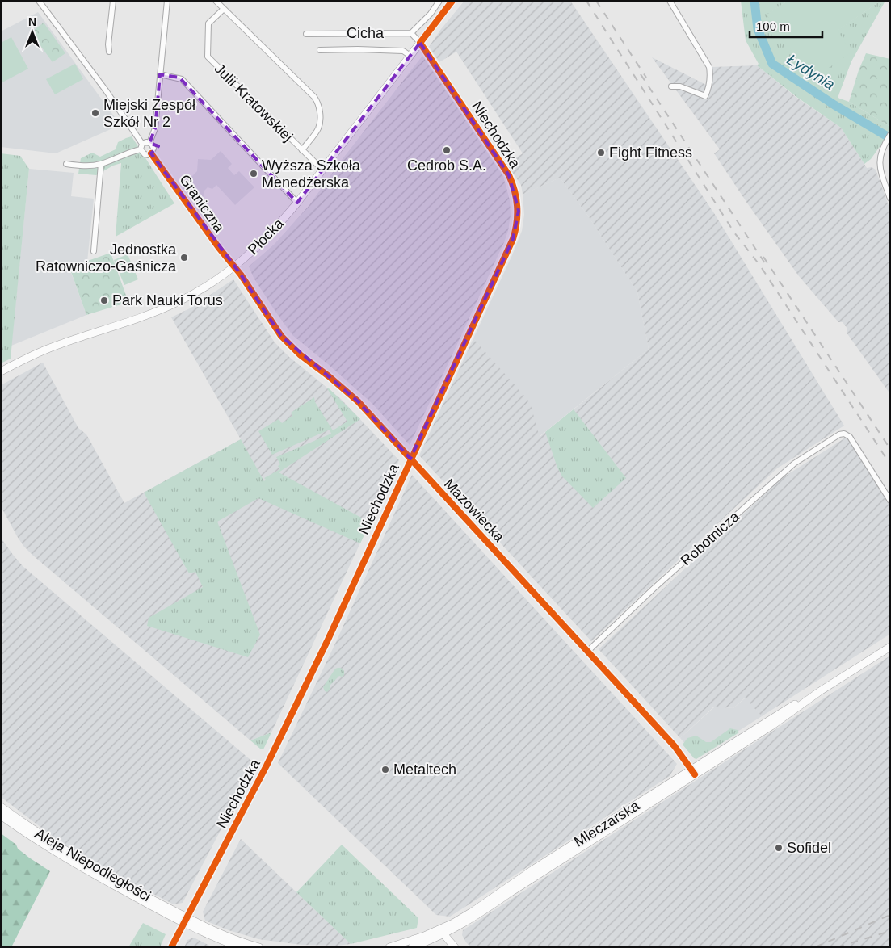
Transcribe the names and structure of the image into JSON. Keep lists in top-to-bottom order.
{
  "streets": {
    "main road": ["Płocka", "Mleczarska", "Aleja Niepodległości"],
    "street": [
      "Cicha",
      "Julii Kratowskiej",
      "Niechodzka",
      "Graniczna",
      "Mazowiecka",
      "Robotnicza"
    ]
  },
  "crossings": [
    ["Julii Kratowskiej", "Płocka"],
    ["Niechodzka", "Płocka"],
    ["Niechodzka", "Mazowiecka"],
    ["Niechodzka", "Aleja Niepodległości"],
    ["Graniczna", "Płocka"],
    ["Graniczna", "Mazowiecka"],
    ["Płocka", "Mazowiecka"],
    ["Mazowiecka", "Robotnicza"],
    ["Mazowiecka", "Mleczarska"]
  ],
  "water": ["Łydynia"],
  "places": [
    "Miejski Zespół Szkół Nr 2",
    "Cedrob S.A.",
    "Fight Fitness",
    "Wyższa Szkoła Menedżerska",
    "Jednostka Ratowniczo-Gaśnicza",
    "Park Nauki Torus",
    "Metaltech",
    "Sofidel"
  ],
  "scale_bar": "100 m",
  "north": "top"
}
